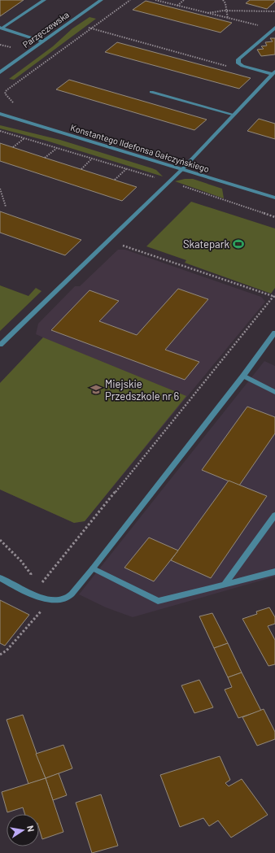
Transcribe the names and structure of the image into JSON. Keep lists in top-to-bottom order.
{
  "streets": {
    "street": ["Parzęczewska", "Konstantego Ildefonsa Gałczyńskiego"]
  },
  "places": {
    "sports": ["Skatepark"],
    "school or university": ["Miejskie Przedszkole nr 6"]
  },
  "north": "right"
}
